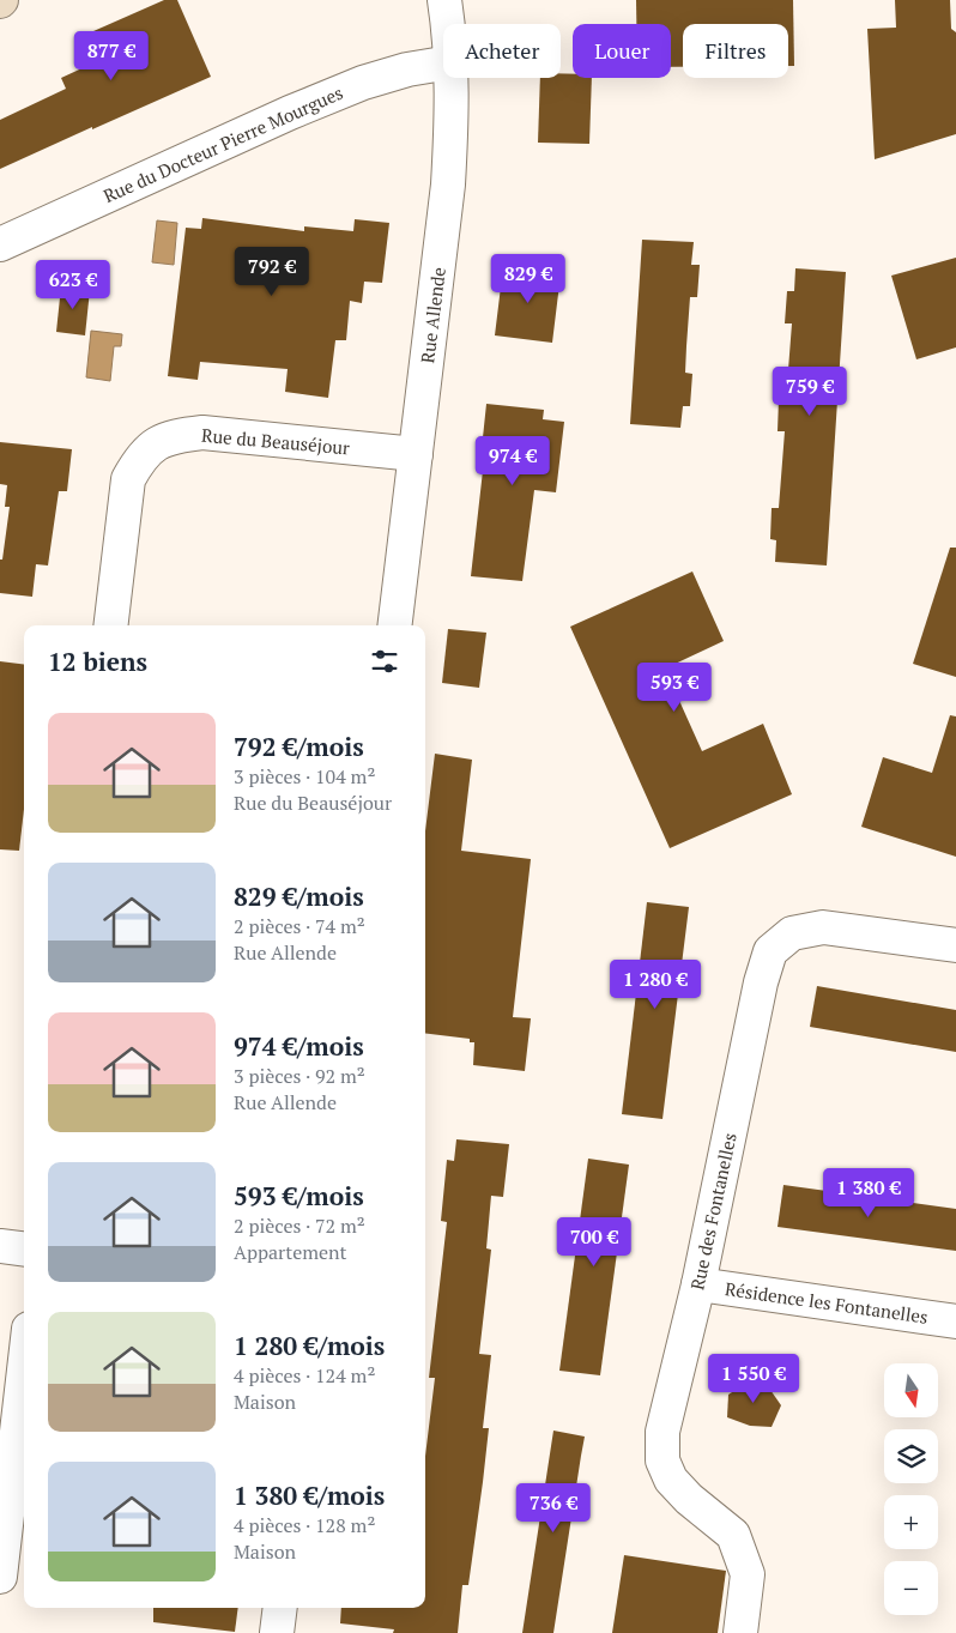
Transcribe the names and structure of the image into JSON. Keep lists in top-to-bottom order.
{
  "streets": {
    "street": [
      "Rue du Docteur Pierre Mourgues",
      "Rue Allende",
      "Rue du Beauséjour",
      "Rue des Fontanelles",
      "Résidence les Fontanelles"
    ]
  },
  "crossings": [
    ["Rue Allende", "Rue du Beauséjour"],
    ["Rue des Fontanelles", "Résidence les Fontanelles"]
  ],
  "north": "bottom",
  "page": {
    "chip": ["Acheter", "Louer", "Filtres"],
    "price": [
      "877 €",
      "792 €",
      "829 €",
      "623 €",
      "759 €",
      "974 €",
      "593 €",
      "1 280 €",
      "1 380 €",
      "700 €",
      "1 550 €",
      "736 €"
    ],
    "heading": "12 biens",
    "list": [
      {
        "name": "792 €/mois",
        "note": "3 pièces · 104 m² · Rue du Beauséjour"
      },
      {
        "name": "829 €/mois",
        "note": "2 pièces · 74 m² · Rue Allende"
      },
      {
        "name": "974 €/mois",
        "note": "3 pièces · 92 m² · Rue Allende"
      },
      {
        "name": "593 €/mois",
        "note": "2 pièces · 72 m² · Appartement"
      },
      {
        "name": "1 280 €/mois",
        "note": "4 pièces · 124 m² · Maison"
      },
      {
        "name": "1 380 €/mois",
        "note": "4 pièces · 128 m² · Maison"
      }
    ],
    "map_buttons": ["+", "−"]
  }
}
